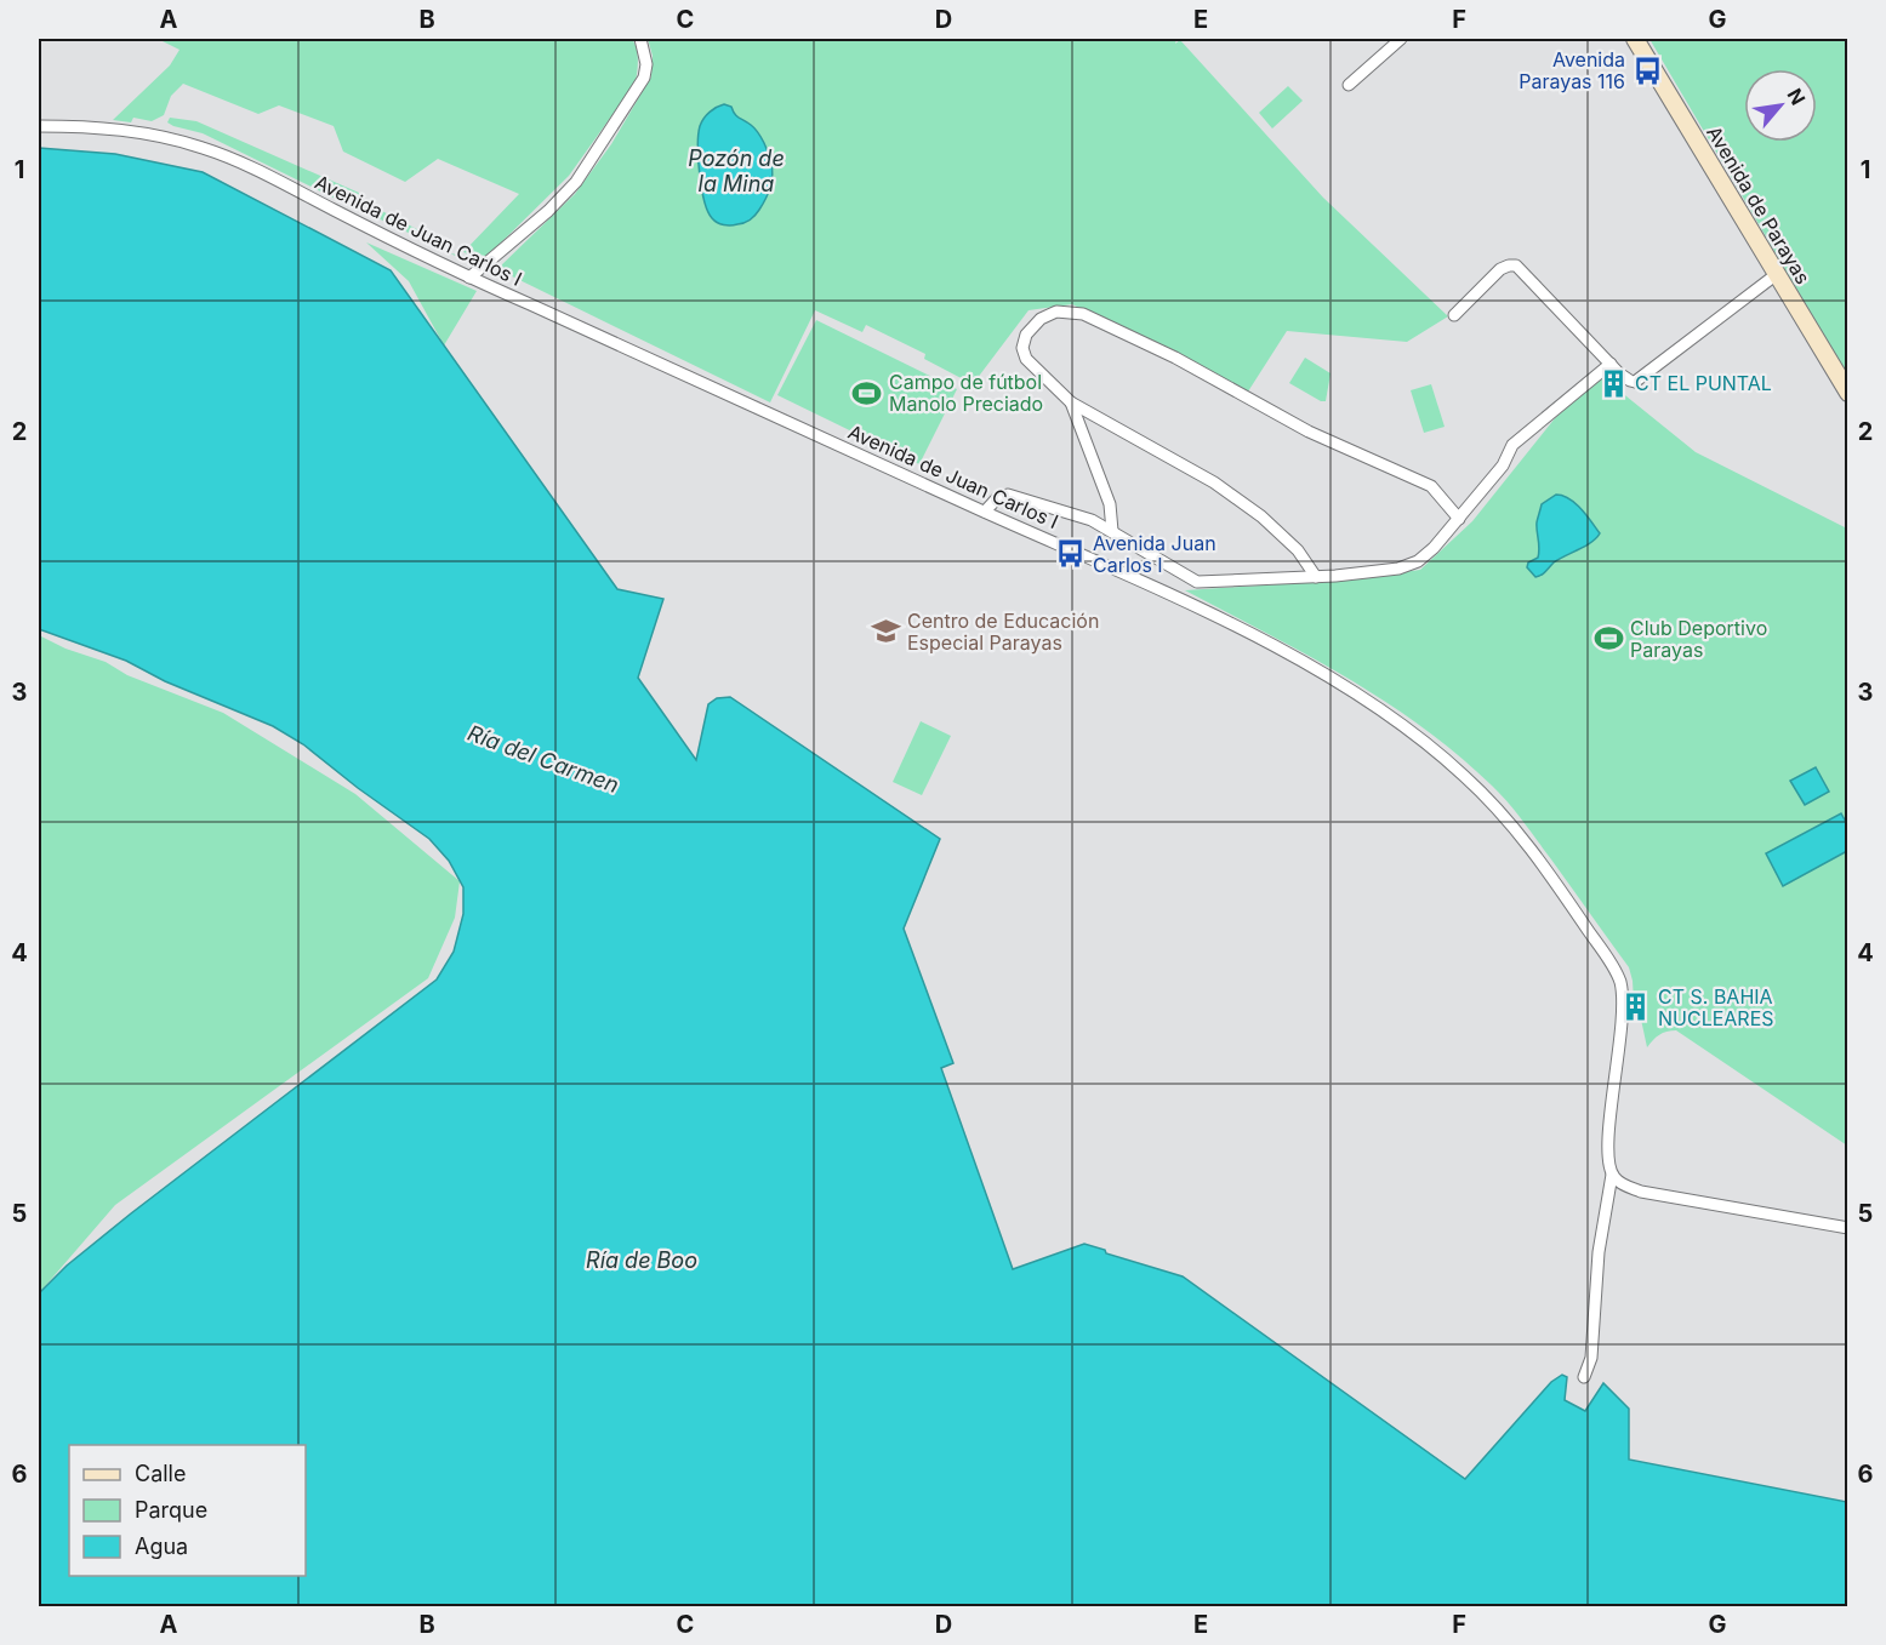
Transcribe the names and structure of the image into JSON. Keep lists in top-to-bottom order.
{
  "streets": {
    "street": ["Avenida de Parayas", "Avenida de Juan Carlos I"]
  },
  "water": ["Pozón de la Mina", "Ría del Carmen", "Ría de Boo"],
  "places": {
    "bus stop": ["Avenida Parayas 116", "Avenida Juan Carlos I"],
    "building": ["CT EL PUNTAL", "CT S. BAHIA NUCLEARES"],
    "sports": ["Campo de fútbol Manolo Preciado", "Club Deportivo Parayas"],
    "school or university": ["Centro de Educación Especial Parayas"]
  },
  "legend": ["Calle", "Parque", "Agua"],
  "north": "top right",
  "grid": {
    "columns": [
      "A",
      "B",
      "C",
      "D",
      "E",
      "F",
      "G"
    ],
    "rows": [
      "1",
      "2",
      "3",
      "4",
      "5",
      "6"
    ]
  }
}
